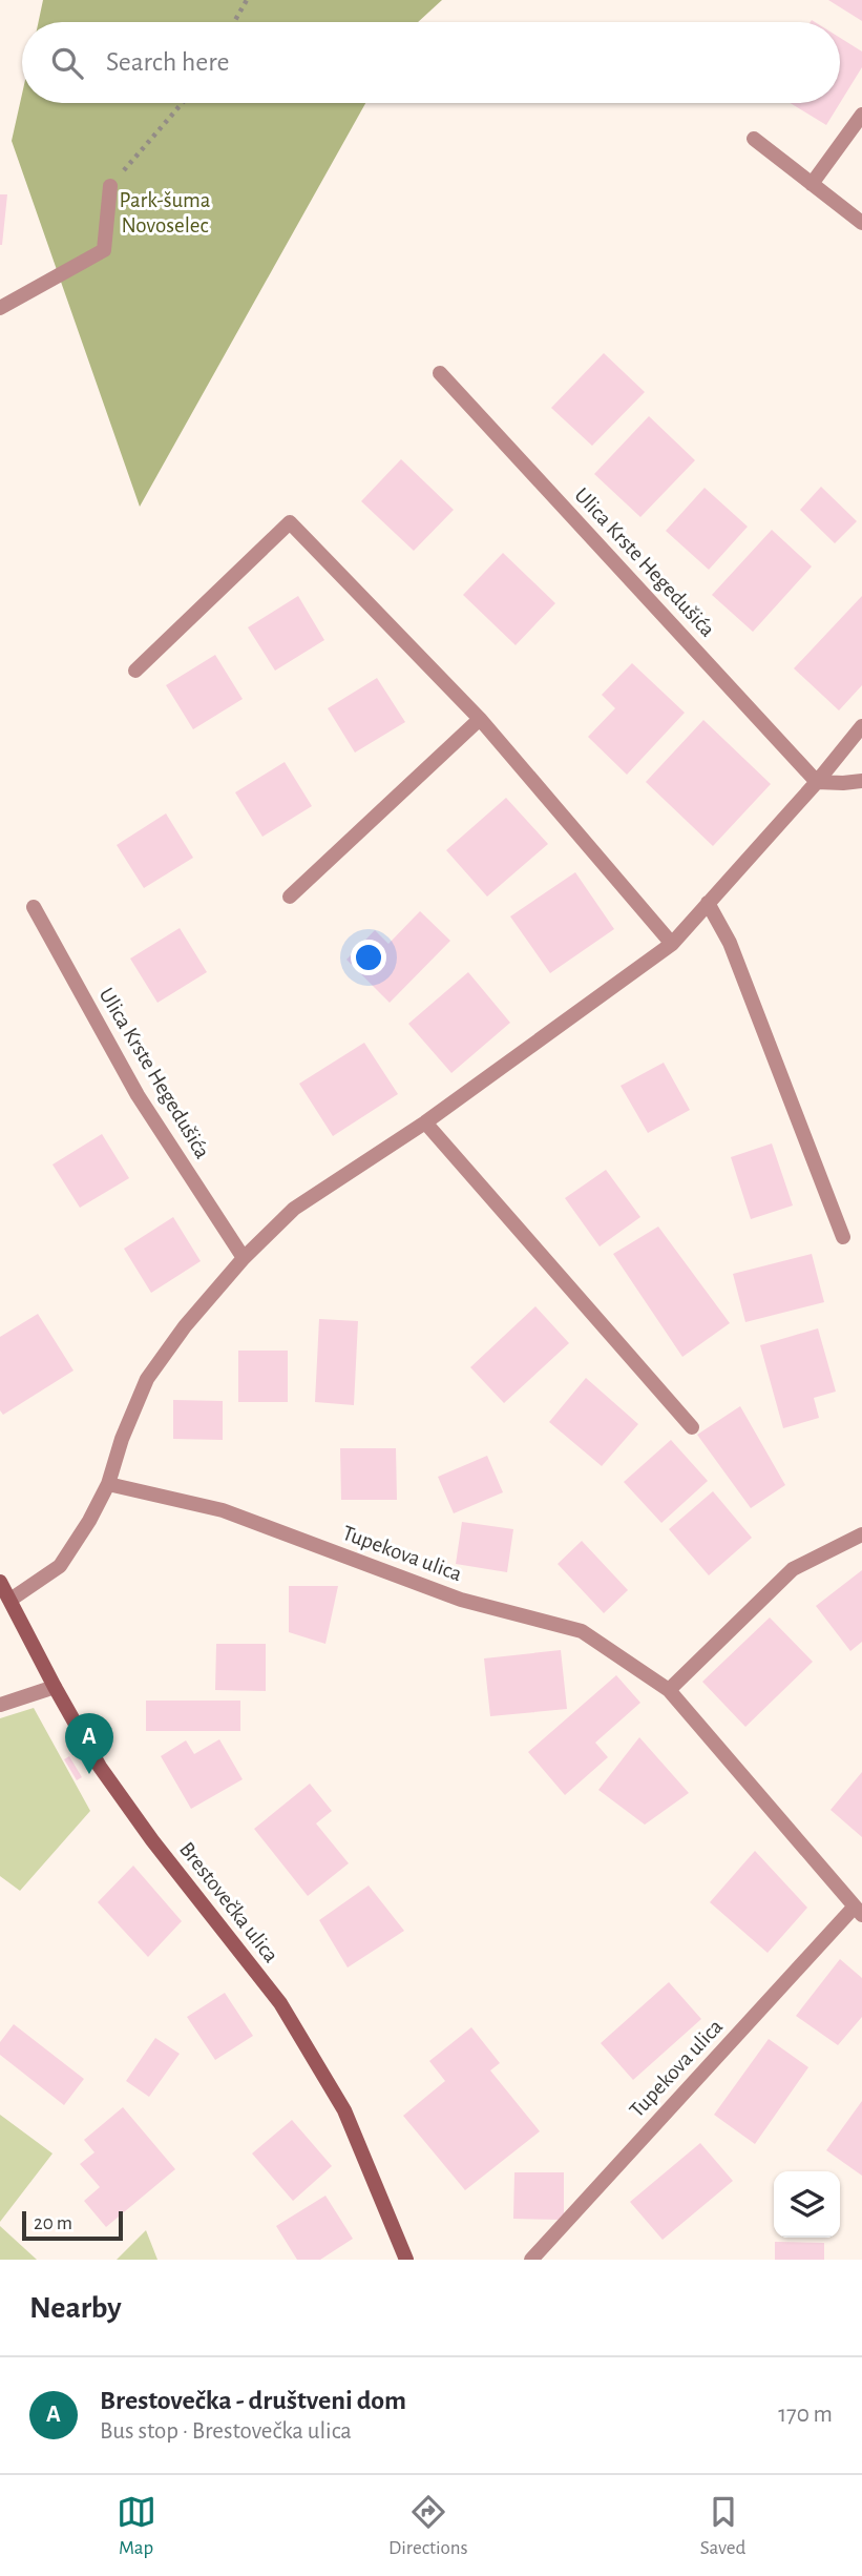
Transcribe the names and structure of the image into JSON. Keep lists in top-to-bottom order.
{
  "streets": {
    "street": ["Ulica Krste Hegedušića", "Tupekova ulica", "Brestovečka ulica"]
  },
  "parks": ["Park-šuma Novoselec"],
  "scale_bar": "20 m",
  "page": {
    "search": "Search here",
    "pins": "A",
    "scale": "20 m",
    "heading": "Nearby",
    "list": [
      {
        "mark": "A",
        "name": "Brestovečka - društveni dom",
        "note": "Bus stop · Brestovečka ulica",
        "value": "170 m"
      }
    ],
    "nav": ["Map", "Directions", "Saved"]
  }
}
